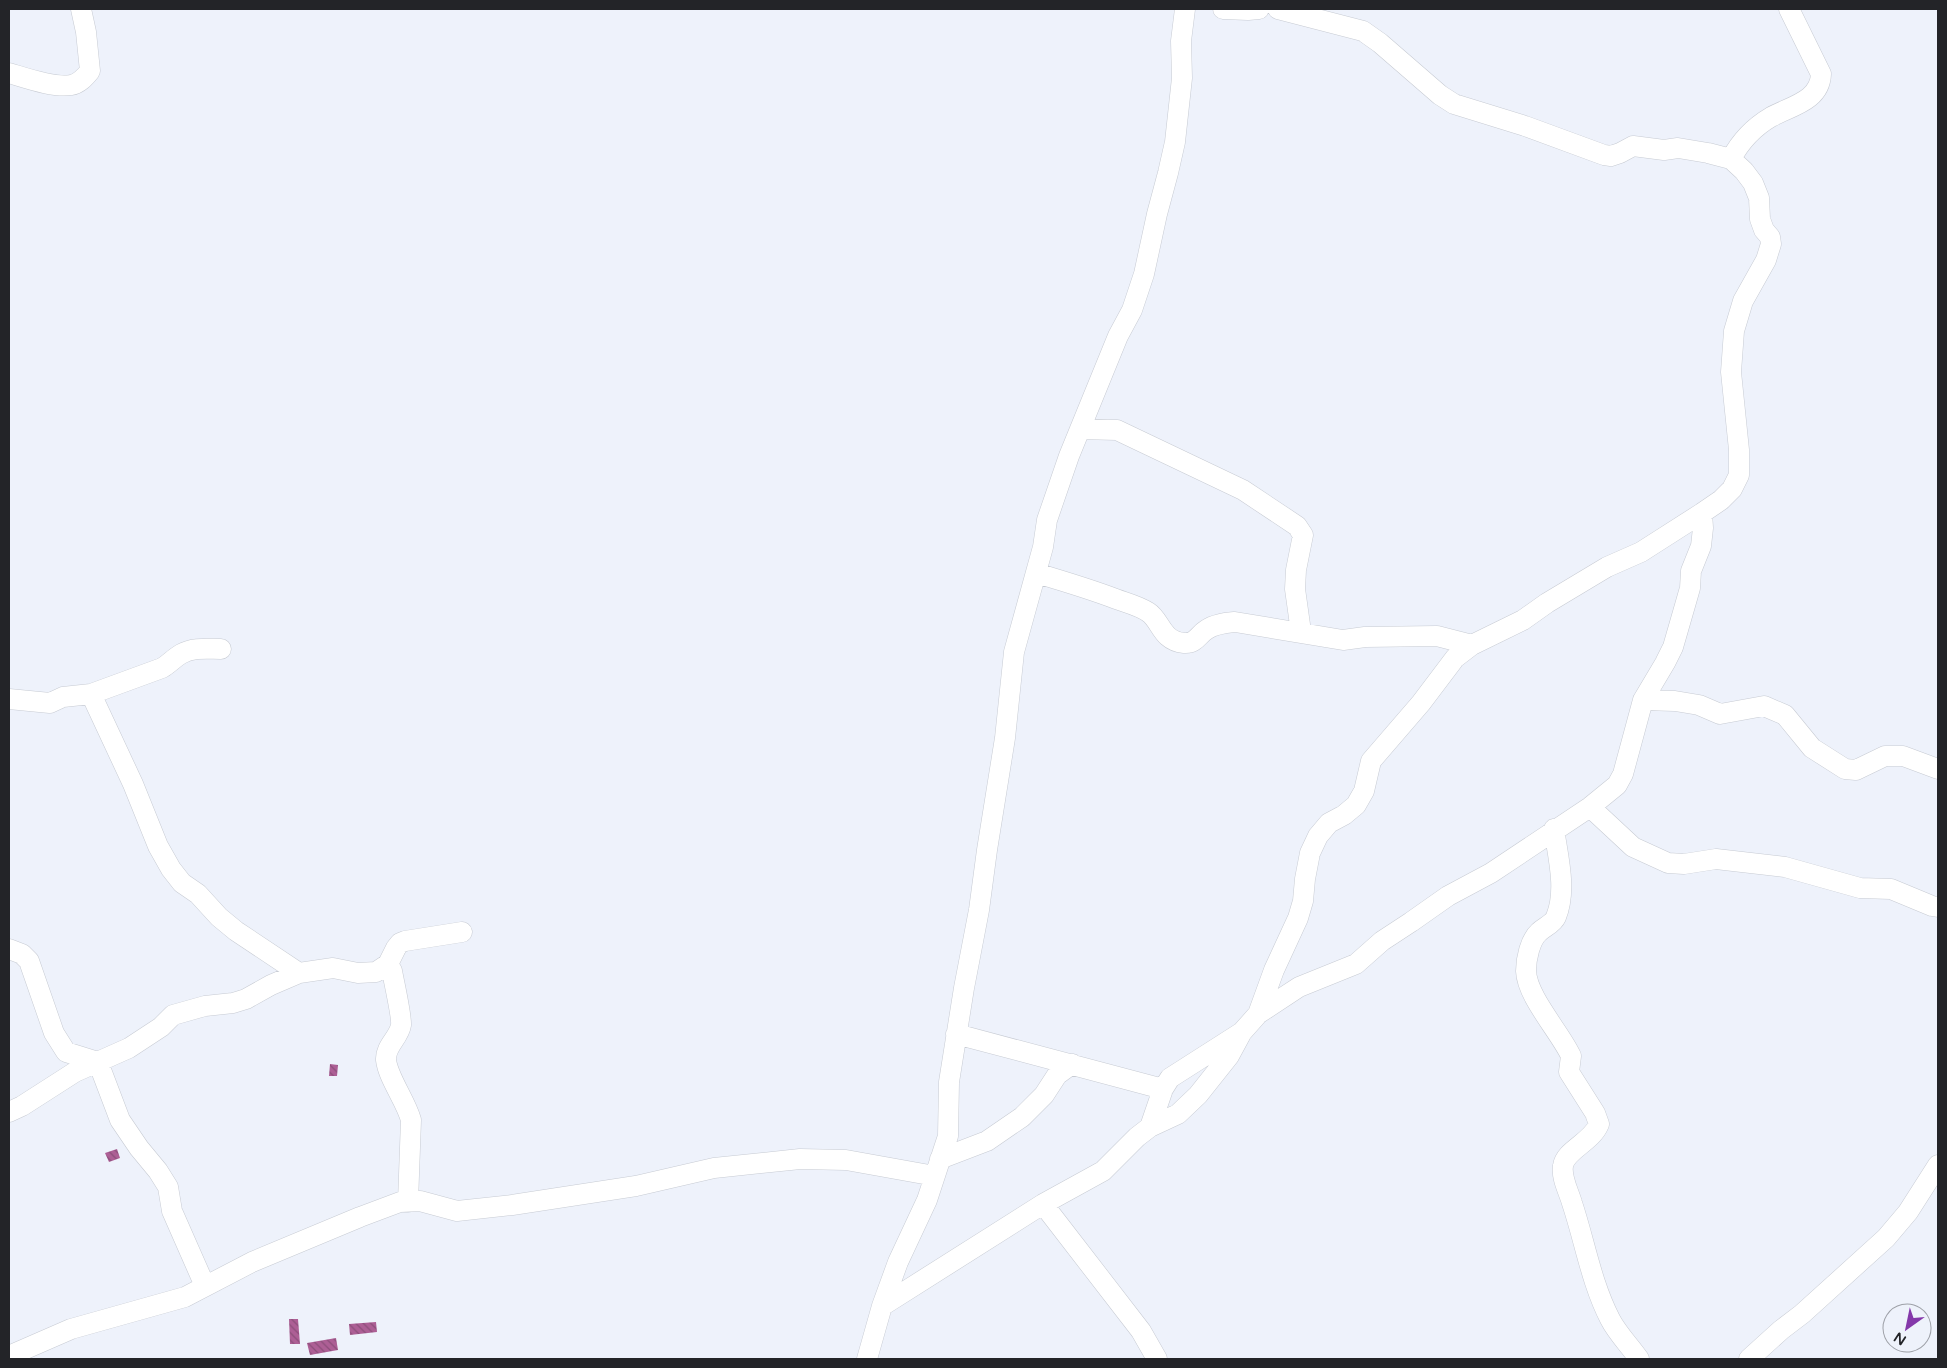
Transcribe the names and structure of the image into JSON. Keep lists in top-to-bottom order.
{
  "north": "bottom left"
}
